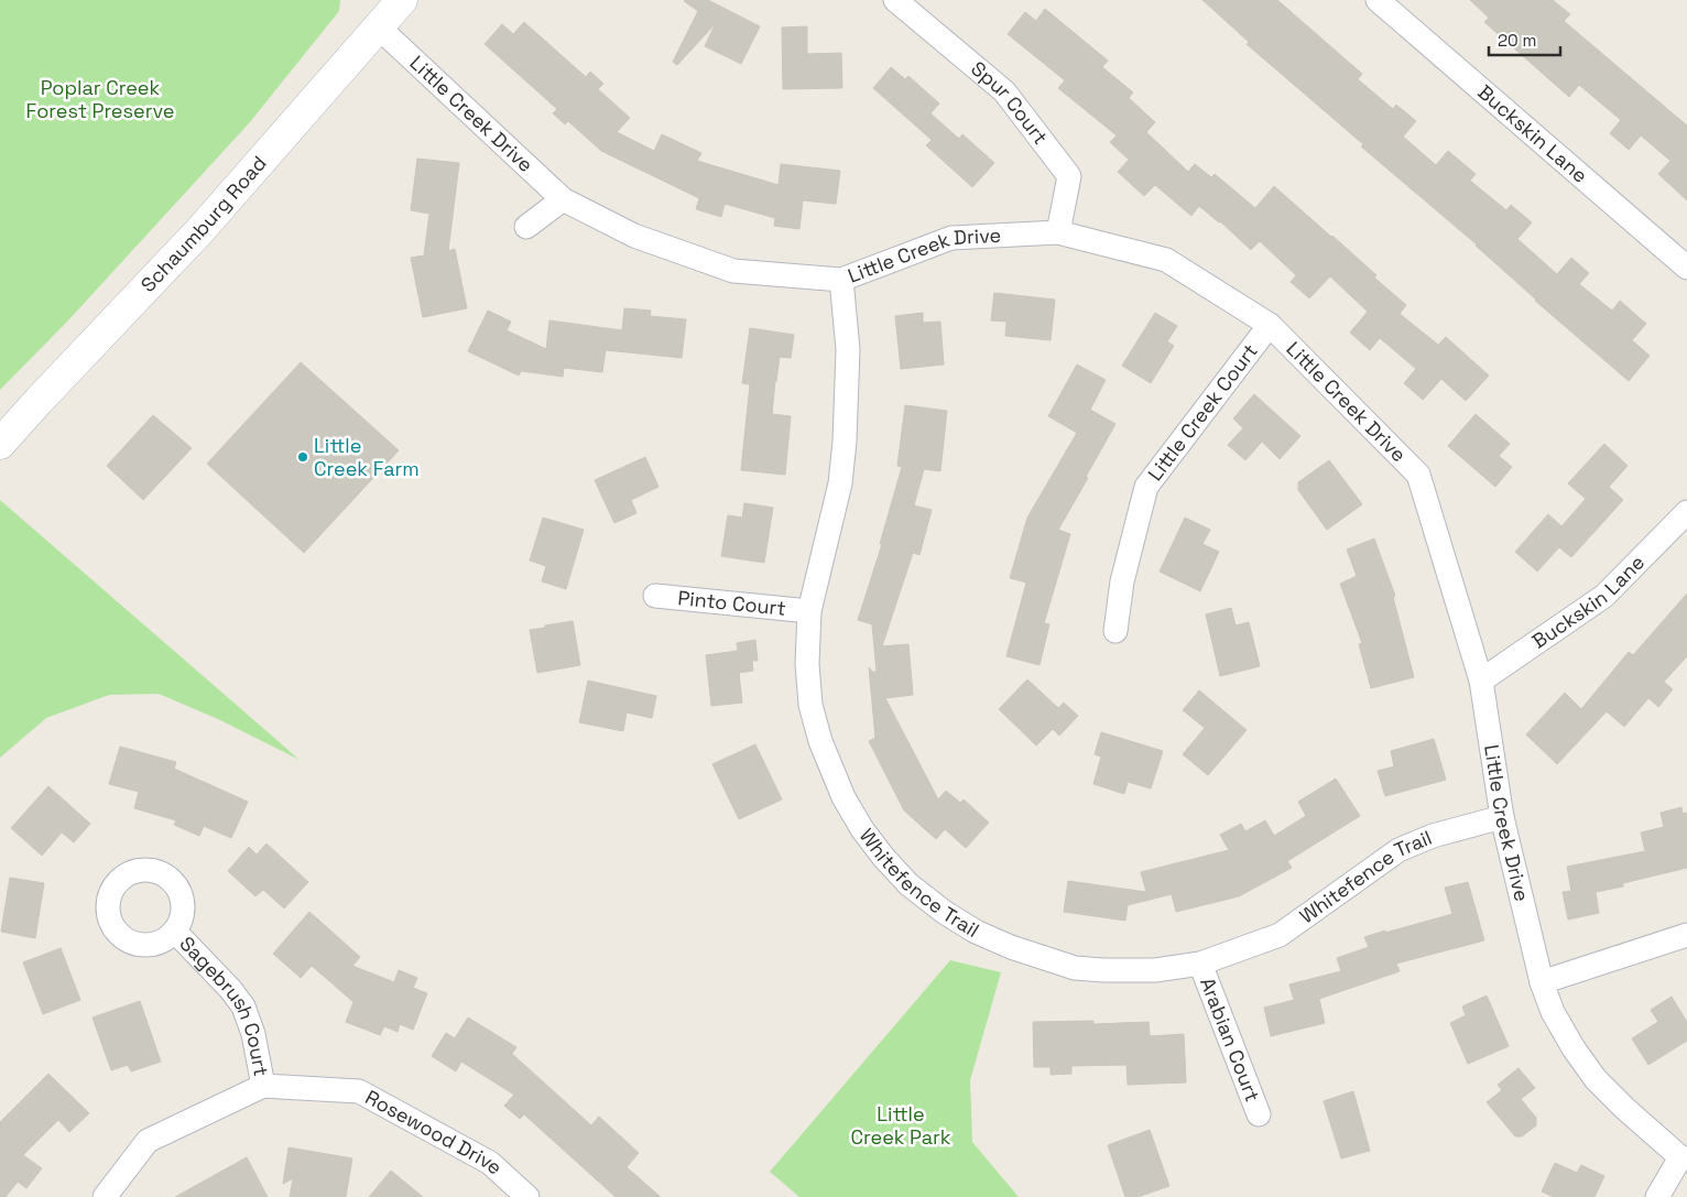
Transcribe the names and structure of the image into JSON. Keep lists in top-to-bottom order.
{
  "streets": {
    "main road": ["Schaumburg Road"],
    "street": [
      "Spur Court",
      "Little Creek Drive",
      "Buckskin Lane",
      "Little Creek Court",
      "Pinto Court",
      "Whitefence Trail",
      "Sagebrush Court",
      "Arabian Court",
      "Rosewood Drive"
    ]
  },
  "crossings": [
    ["Spur Court", "Little Creek Drive"],
    ["Little Creek Drive", "Buckskin Lane"],
    ["Little Creek Drive", "Schaumburg Road"],
    ["Little Creek Drive", "Little Creek Court"],
    ["Little Creek Drive", "Whitefence Trail"],
    ["Pinto Court", "Whitefence Trail"],
    ["Whitefence Trail", "Arabian Court"],
    ["Sagebrush Court", "Rosewood Drive"]
  ],
  "parks": ["Poplar Creek Forest Preserve", "Little Creek Park"],
  "places": ["Little Creek Farm"],
  "scale_bar": "20 m"
}
